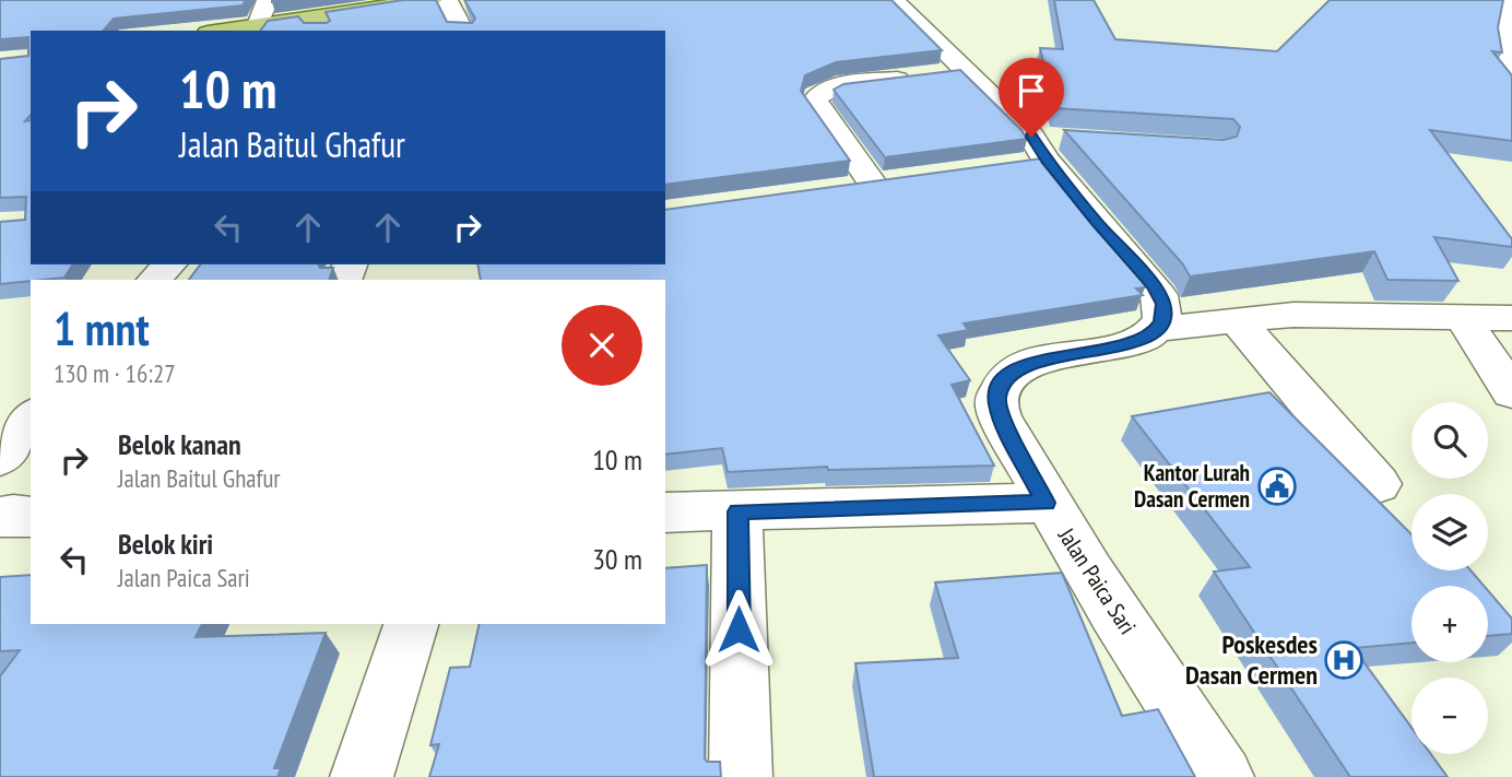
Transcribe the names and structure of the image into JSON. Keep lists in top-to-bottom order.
{
  "streets": {
    "street": ["Jalan Paica Sari"]
  },
  "places": {
    "public building": ["Kantor Lurah Dasan Cermen"],
    "hospital": ["Poskesdes Dasan Cermen"]
  },
  "page": {
    "turn": ["10 m", "Jalan Baitul Ghafur"],
    "heading": ["1 mnt", "130 m · 16:27"],
    "map_buttons": ["+", "−"],
    "list": [
      {
        "name": "Belok kanan",
        "note": "Jalan Baitul Ghafur",
        "value": "10 m"
      },
      {
        "name": "Belok kiri",
        "note": "Jalan Paica Sari",
        "value": "30 m"
      }
    ]
  }
}
